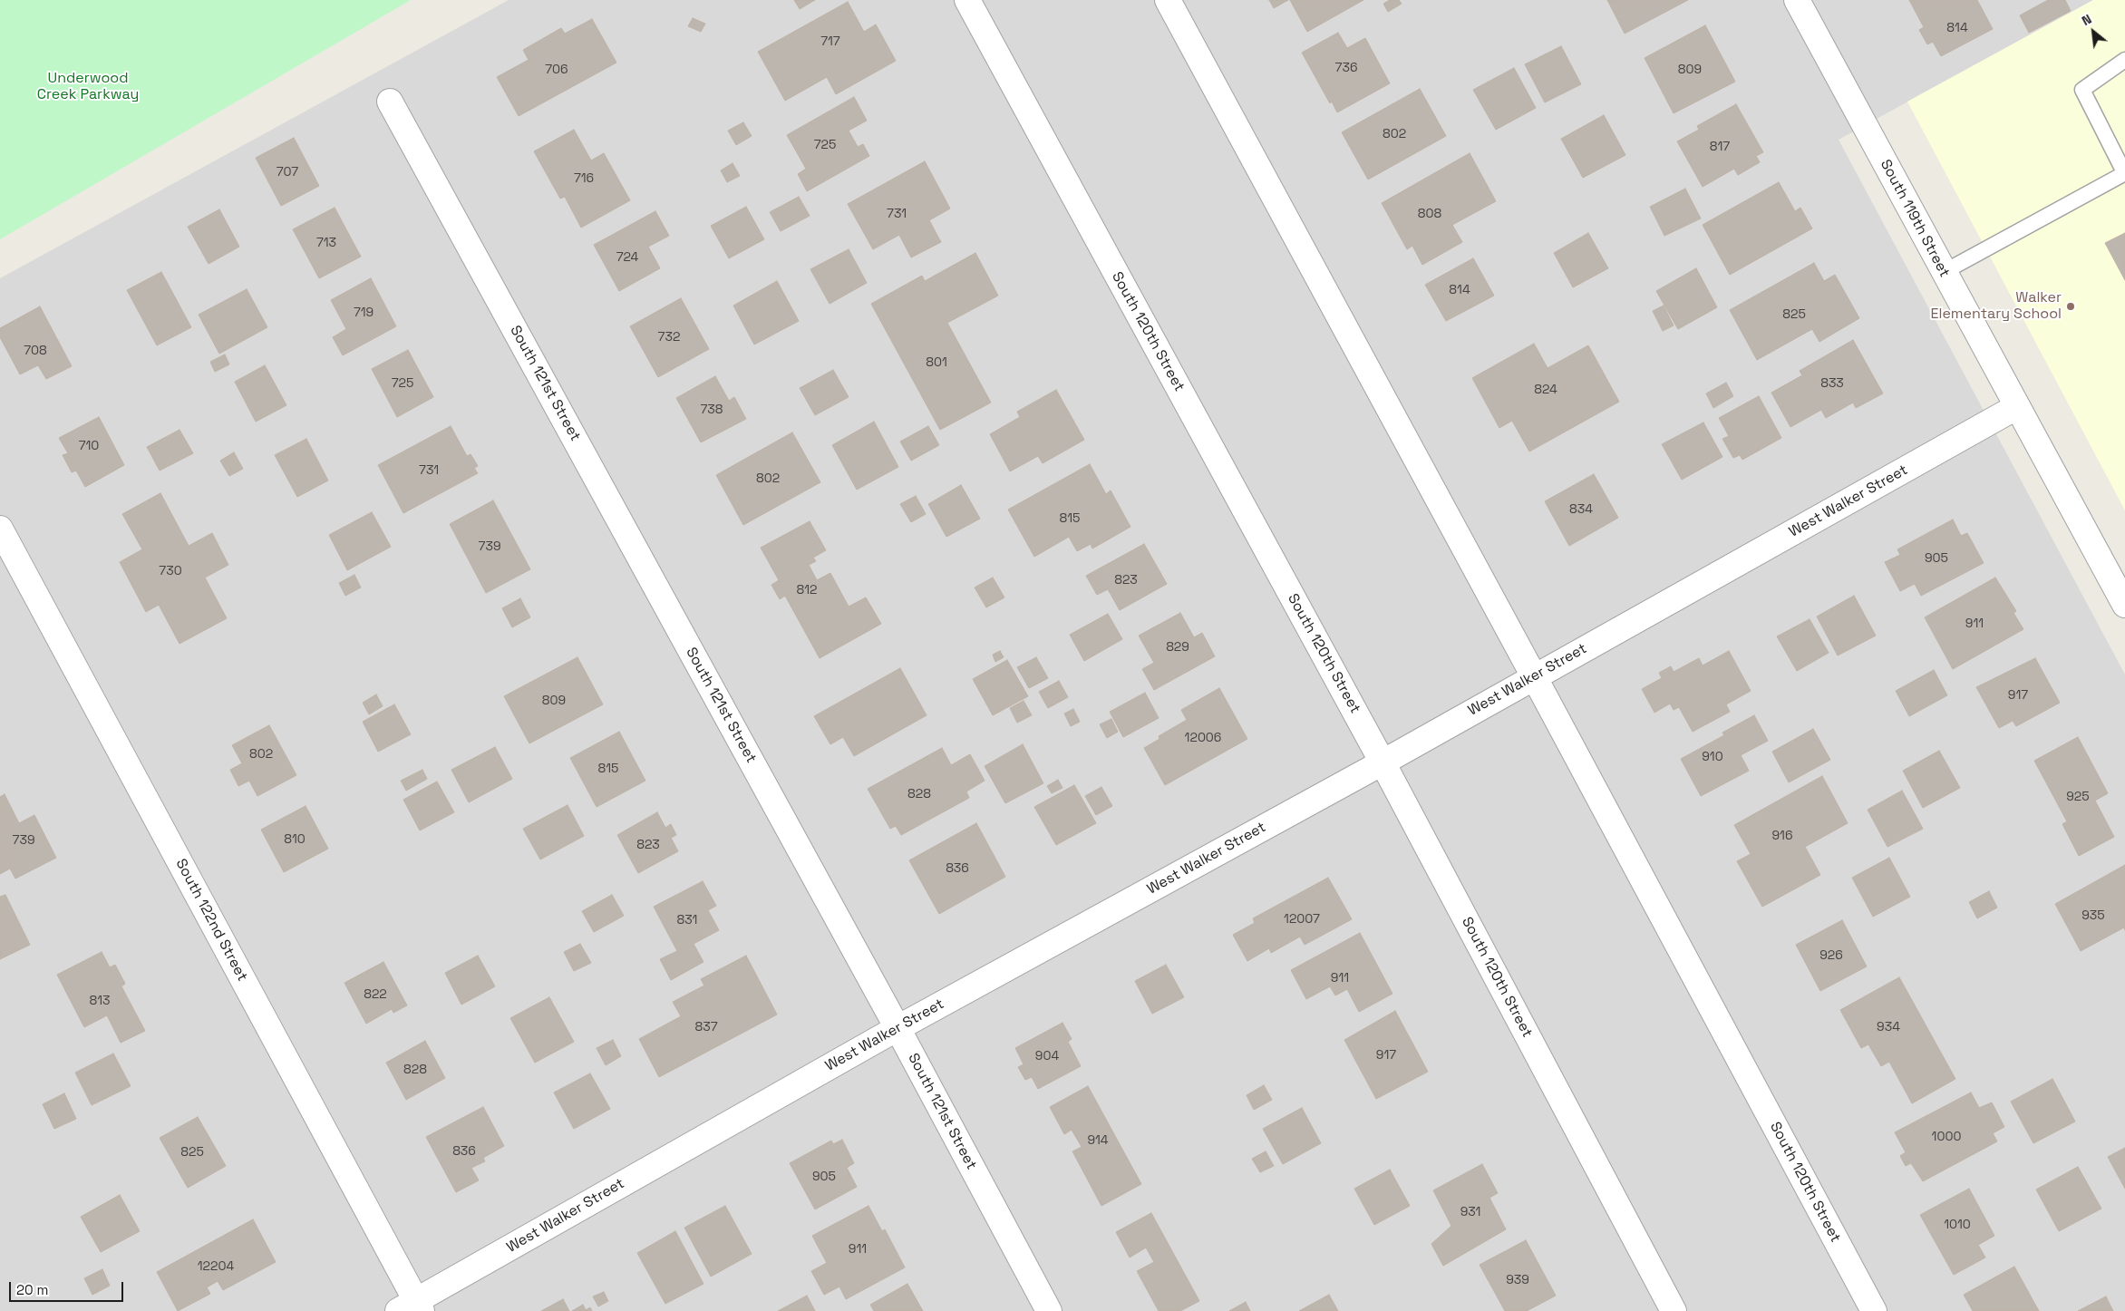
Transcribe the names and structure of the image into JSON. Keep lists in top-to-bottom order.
{
  "streets": {
    "street": [
      "South 119th Street",
      "South 120th Street",
      "South 121st Street",
      "West Walker Street",
      "South 122nd Street"
    ]
  },
  "crossings": [
    ["South 119th Street", "West Walker Street"],
    ["South 120th Street", "West Walker Street"],
    ["South 121st Street", "West Walker Street"],
    ["West Walker Street", "South 122nd Street"]
  ],
  "parks": ["Underwood Creek Parkway"],
  "places": ["Walker Elementary School"],
  "house_numbers": [
    "814",
    "717",
    "736",
    "706",
    "809",
    "802",
    "725",
    "817",
    "707",
    "716",
    "731",
    "808",
    "713",
    "724",
    "814",
    "719",
    "825",
    "732",
    "708",
    "801",
    "725",
    "833",
    "824",
    "738",
    "710",
    "731",
    "802",
    "834",
    "815",
    "739",
    "905",
    "730",
    "823",
    "812",
    "911",
    "829",
    "917",
    "809",
    "12006",
    "802",
    "910",
    "815",
    "828",
    "925",
    "916",
    "810",
    "739",
    "823",
    "836",
    "935",
    "12007",
    "831",
    "926",
    "911",
    "822",
    "813",
    "837",
    "934",
    "917",
    "904",
    "828",
    "1000",
    "914",
    "836",
    "825",
    "905",
    "931",
    "1010",
    "911",
    "12204",
    "939"
  ],
  "scale_bar": "20 m",
  "north": "top left"
}
